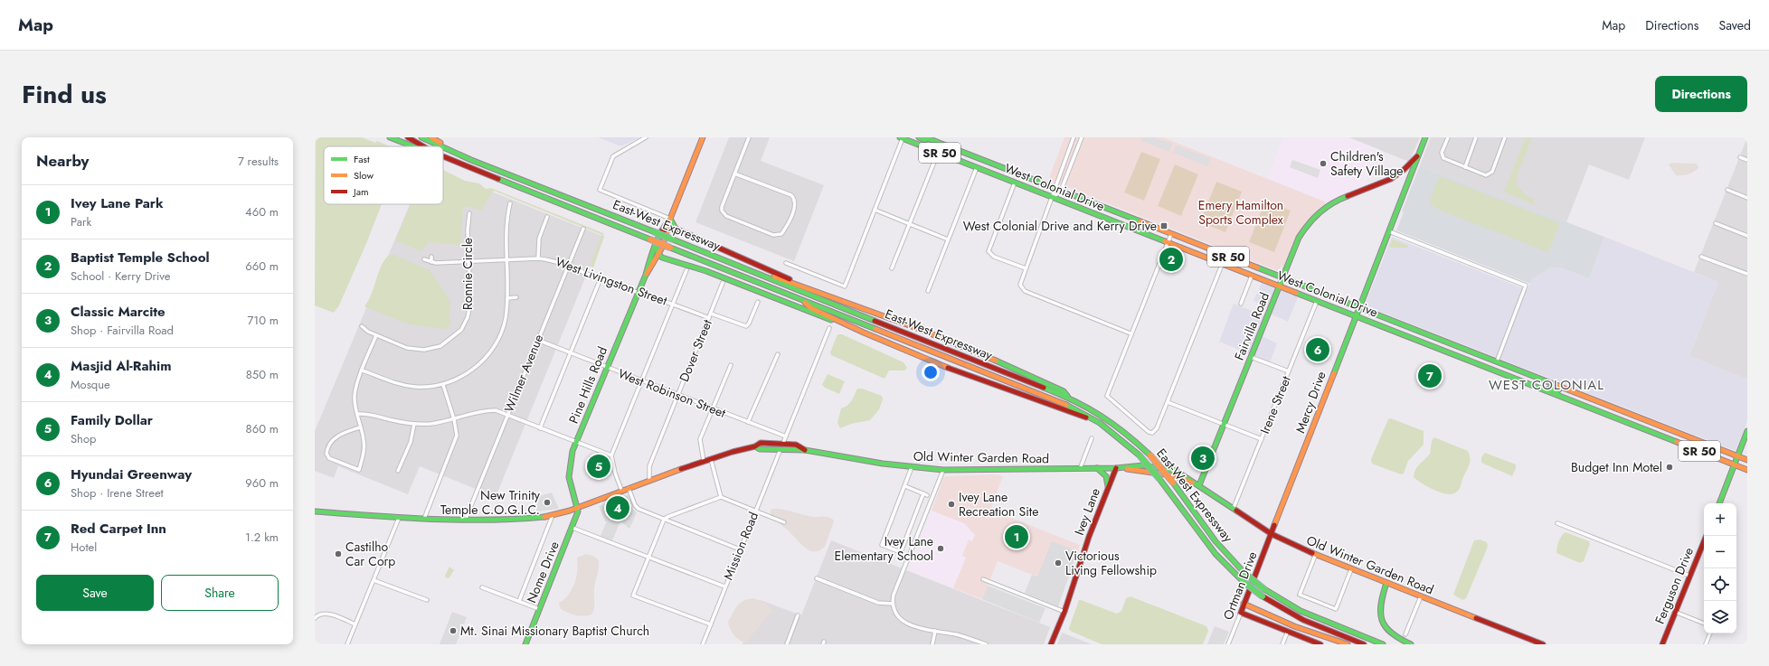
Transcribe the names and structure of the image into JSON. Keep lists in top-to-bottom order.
{
  "streets": {
    "main road": [
      "SR 50",
      "West Colonial Drive",
      "East-West Expressway",
      "Fairvilla Road",
      "Pine Hills Road",
      "Mercy Drive",
      "Old Winter Garden Road",
      "Ivey Lane",
      "Nome Drive",
      "Ortman Drive",
      "Ferguson Drive"
    ],
    "street": [
      "Ronnie Circle",
      "West Livingston Street",
      "Dover Street",
      "Wilmer Avenue",
      "West Robinson Street",
      "Irene Street",
      "Mission Road"
    ]
  },
  "crossings": [
    ["West Colonial Drive", "Fairvilla Road"],
    ["West Colonial Drive", "Mercy Drive"],
    ["West Colonial Drive", "Irene Street"],
    ["Ronnie Circle", "West Livingston Street"],
    ["West Livingston Street", "Dover Street"],
    ["West Livingston Street", "Wilmer Avenue"],
    ["West Livingston Street", "Pine Hills Road"],
    ["Fairvilla Road", "Mercy Drive"],
    ["Fairvilla Road", "Old Winter Garden Road"],
    ["Dover Street", "West Robinson Street"],
    ["Dover Street", "Old Winter Garden Road"],
    ["Wilmer Avenue", "West Robinson Street"],
    ["Wilmer Avenue", "Old Winter Garden Road"],
    ["Pine Hills Road", "West Robinson Street"],
    ["Pine Hills Road", "Old Winter Garden Road"],
    ["Pine Hills Road", "Nome Drive"],
    ["Mercy Drive", "Old Winter Garden Road"],
    ["Mercy Drive", "Ortman Drive"],
    ["Irene Street", "Old Winter Garden Road"],
    ["Old Winter Garden Road", "Ivey Lane"],
    ["Old Winter Garden Road", "Mission Road"],
    ["Old Winter Garden Road", "Nome Drive"],
    ["Old Winter Garden Road", "Ortman Drive"]
  ],
  "districts": ["WEST COLONIAL"],
  "parks": ["Emery Hamilton Sports Complex"],
  "places": {
    "other": [
      "Children's Safety Village",
      "Budget Inn Motel",
      "New Trinity Temple C.O.G.I.C.",
      "Ivey Lane Recreation Site",
      "Ivey Lane Elementary School",
      "Castilho Car Corp",
      "Victorious Living Fellowship",
      "Mt. Sinai Missionary Baptist Church"
    ],
    "transit": ["West Colonial Drive and Kerry Drive"]
  },
  "legend": ["Fast", "Slow", "Jam"],
  "page": {
    "header": "Map",
    "nav": ["Map", "Directions", "Saved"],
    "title": "Find us",
    "buttons": [
      "Directions",
      ["Save", "Share"]
    ],
    "heading": ["Nearby", "7 results"],
    "list": [
      {
        "mark": "1",
        "name": "Ivey Lane Park",
        "note": "Park",
        "value": "460 m"
      },
      {
        "mark": "2",
        "name": "Baptist Temple School",
        "note": "School · Kerry Drive",
        "value": "660 m"
      },
      {
        "mark": "3",
        "name": "Classic Marcite",
        "note": "Shop · Fairvilla Road",
        "value": "710 m"
      },
      {
        "mark": "4",
        "name": "Masjid Al-Rahim",
        "note": "Mosque",
        "value": "850 m"
      },
      {
        "mark": "5",
        "name": "Family Dollar",
        "note": "Shop",
        "value": "860 m"
      },
      {
        "mark": "6",
        "name": "Hyundai Greenway",
        "note": "Shop · Irene Street",
        "value": "960 m"
      },
      {
        "mark": "7",
        "name": "Red Carpet Inn",
        "note": "Hotel",
        "value": "1.2 km"
      }
    ],
    "pins": [
      "2",
      "6",
      "7",
      "3",
      "5",
      "4",
      "1"
    ],
    "map_buttons": ["+", "−"]
  }
}
